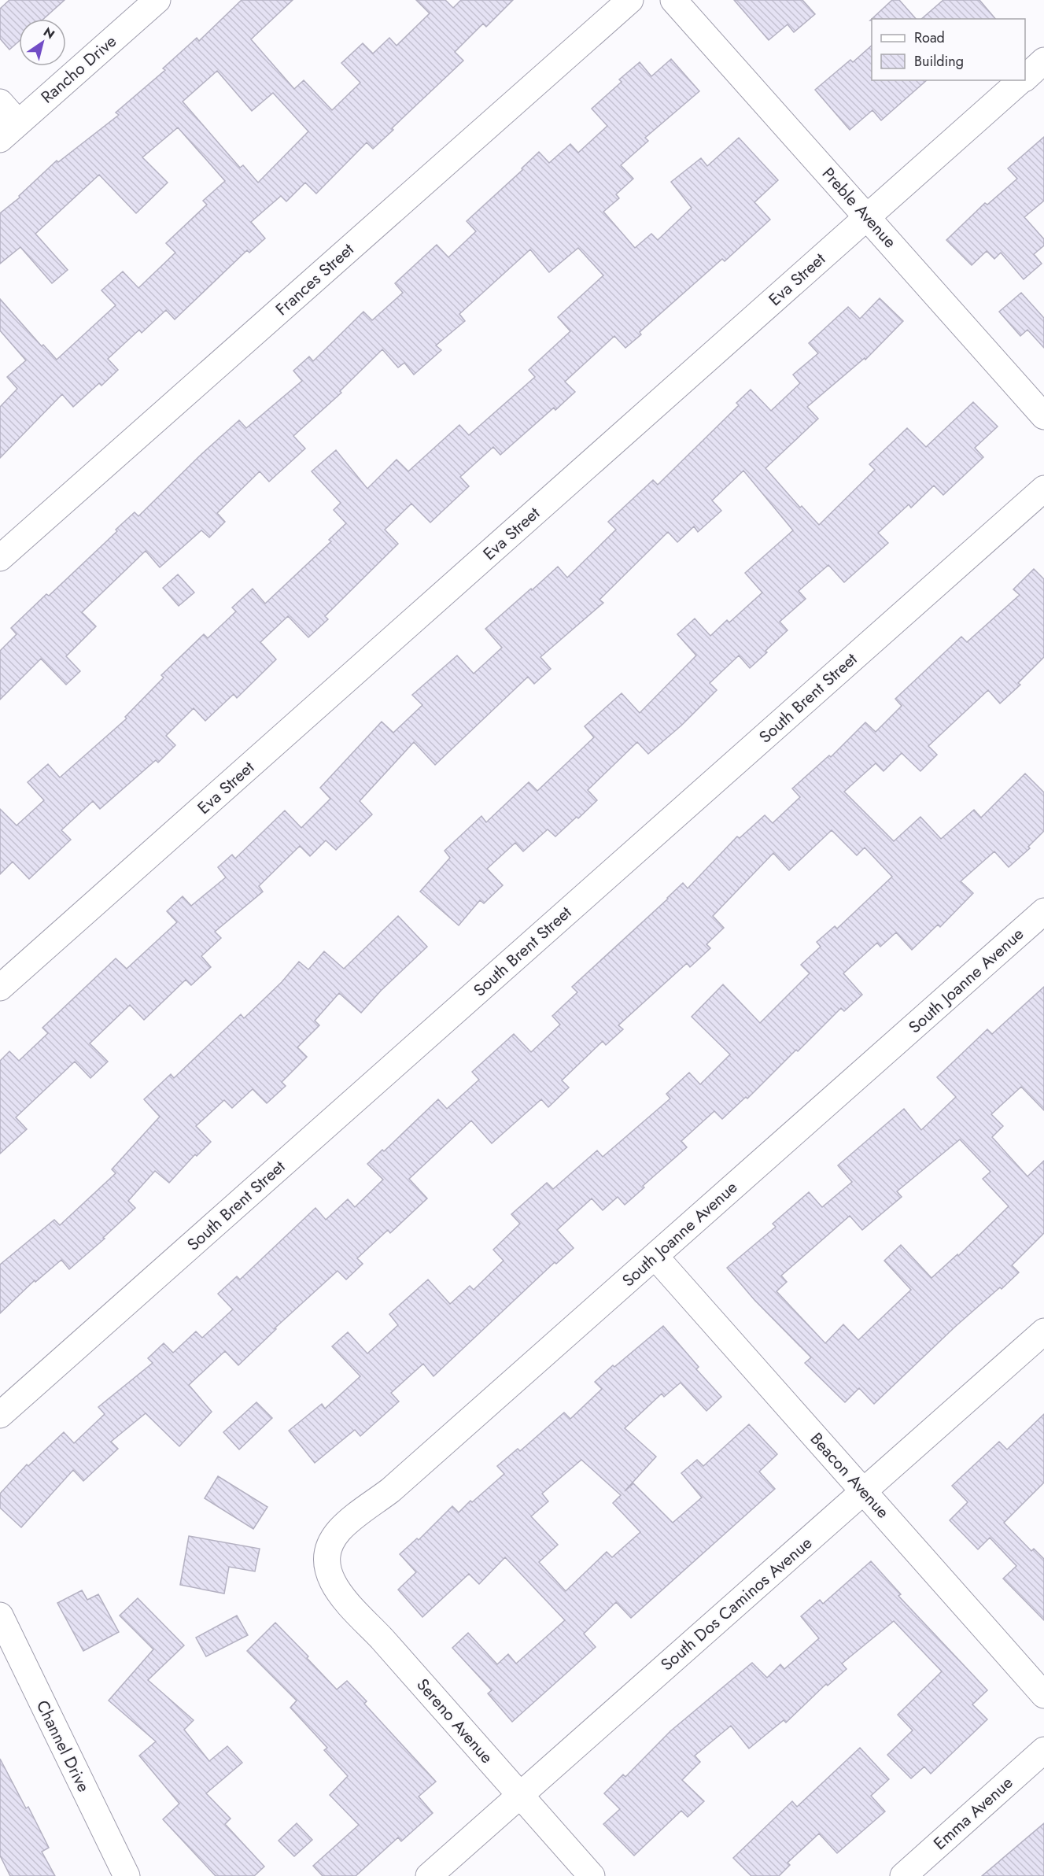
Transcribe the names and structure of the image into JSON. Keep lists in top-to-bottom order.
{
  "streets": {
    "street": [
      "Rancho Drive",
      "Preble Avenue",
      "Frances Street",
      "Eva Street",
      "South Brent Street",
      "South Joanne Avenue",
      "Beacon Avenue",
      "South Dos Caminos Avenue",
      "Sereno Avenue",
      "Channel Drive",
      "Emma Avenue"
    ]
  },
  "crossings": [
    ["Preble Avenue", "Eva Street"],
    ["South Joanne Avenue", "Beacon Avenue"],
    ["South Joanne Avenue", "Sereno Avenue"],
    ["Beacon Avenue", "South Dos Caminos Avenue"],
    ["South Dos Caminos Avenue", "Sereno Avenue"]
  ],
  "legend": ["Road", "Building"],
  "north": "top right"
}
